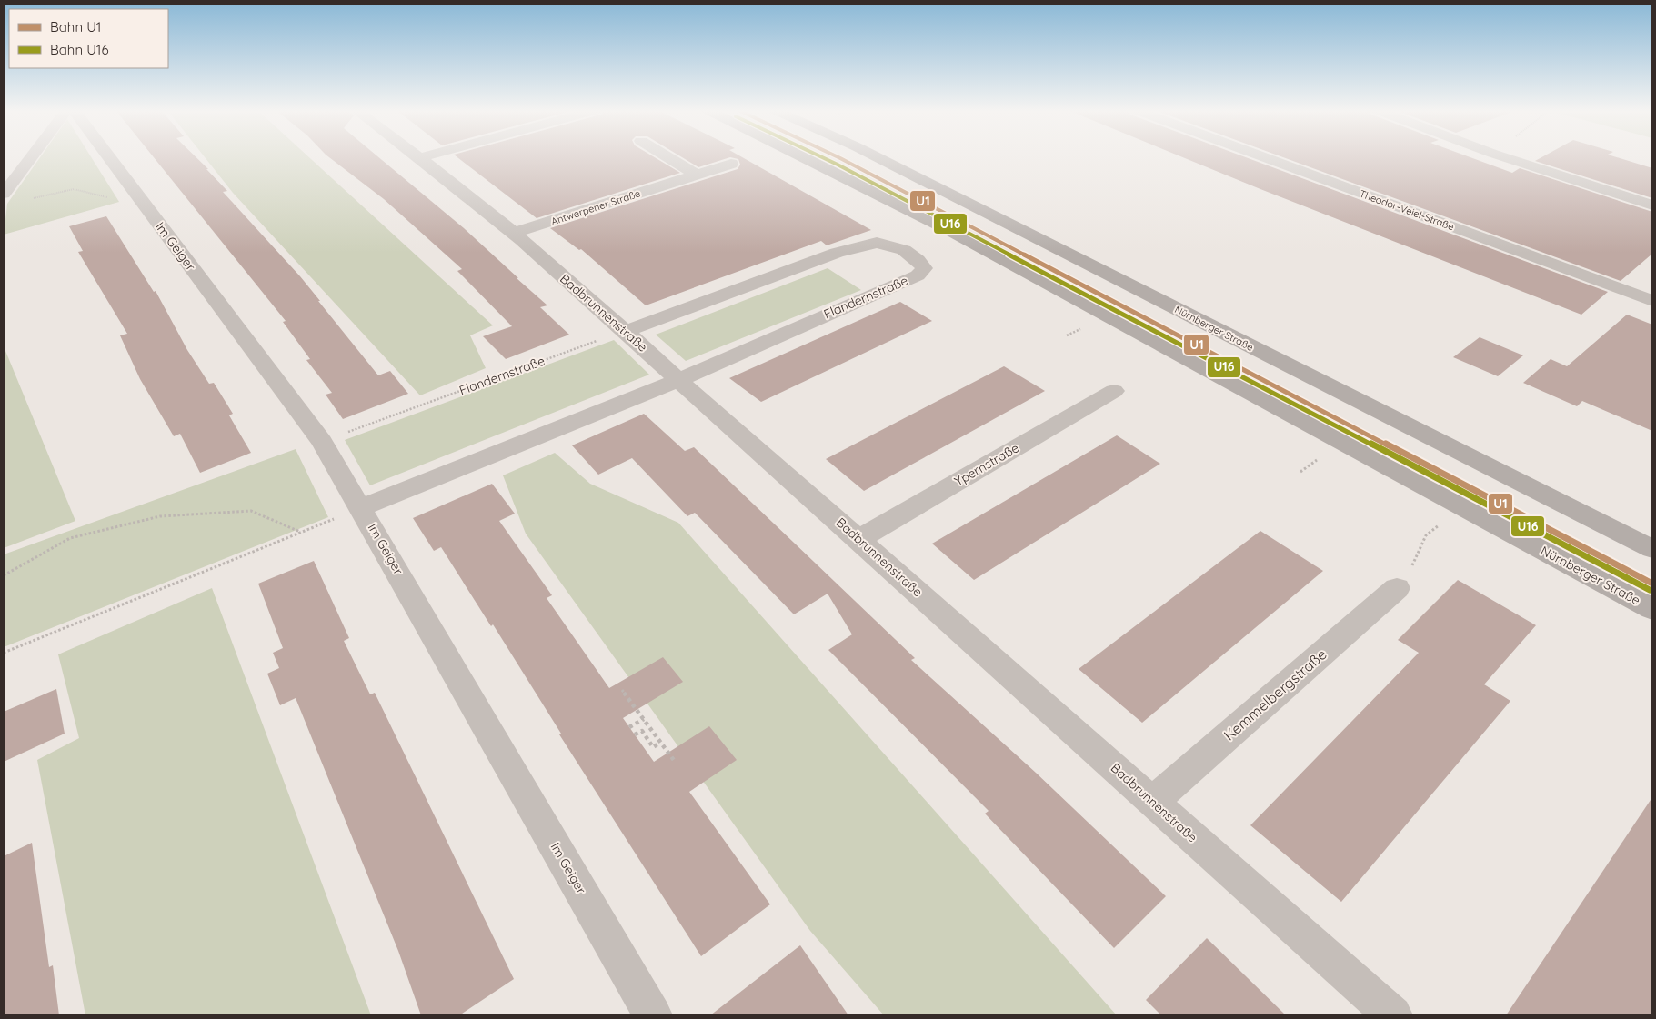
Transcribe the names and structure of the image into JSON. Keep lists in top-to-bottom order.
{
  "streets": {
    "main road": ["Nürnberger Straße"],
    "street": [
      "Antwerpener Straße",
      "Theodor-Veiel-Straße",
      "Im Geiger",
      "Flandernstraße",
      "Badbrunnenstraße",
      "Ypernstraße",
      "Kemmelbergstraße"
    ]
  },
  "crossings": [
    ["Antwerpener Straße", "Badbrunnenstraße"],
    ["Im Geiger", "Flandernstraße"],
    ["Flandernstraße", "Badbrunnenstraße"],
    ["Badbrunnenstraße", "Ypernstraße"],
    ["Badbrunnenstraße", "Kemmelbergstraße"]
  ],
  "lines": ["rail line U1", "rail line U16"],
  "legend": ["Bahn U1", "Bahn U16"]
}
